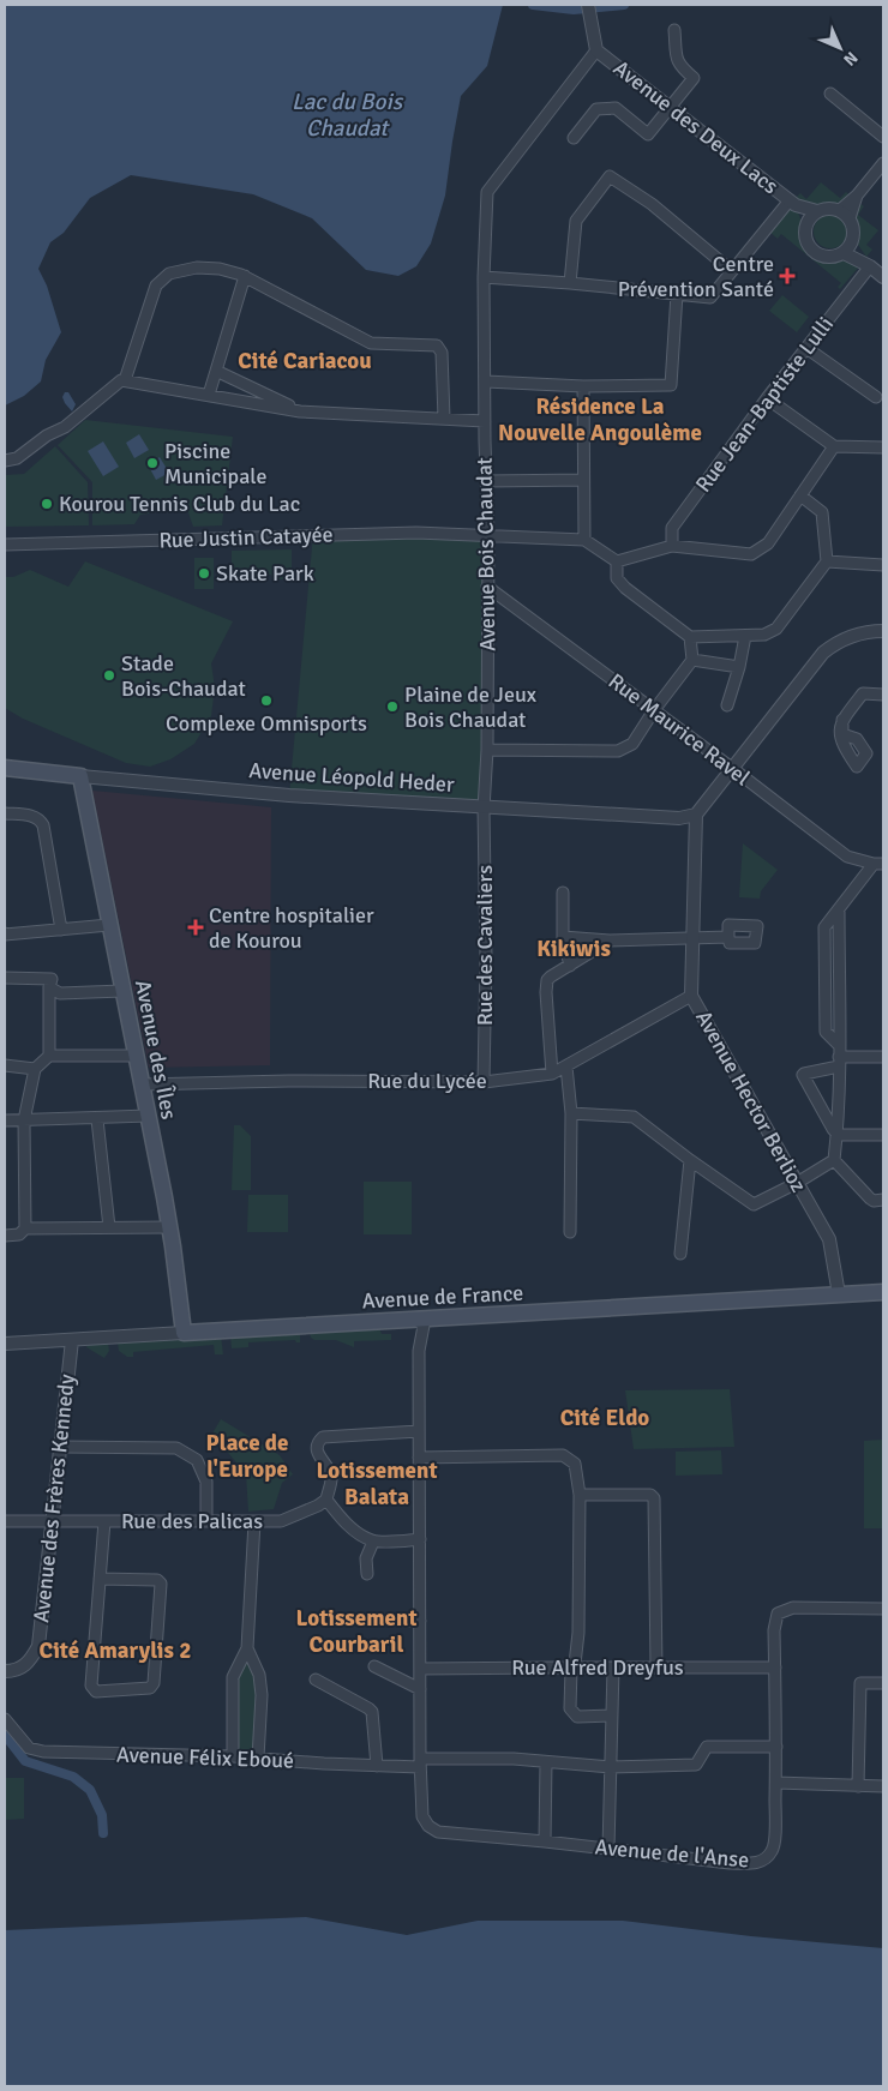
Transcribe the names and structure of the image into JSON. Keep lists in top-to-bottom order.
{
  "streets": {
    "main road": ["Avenue Léopold Heder", "Avenue des Îles", "Avenue de France"],
    "street": [
      "Avenue des Deux Lacs",
      "Rue Jean-Baptiste Lulli",
      "Rue Justin Catayée",
      "Avenue Bois Chaudat",
      "Rue Maurice Ravel",
      "Rue des Cavaliers",
      "Rue du Lycée",
      "Avenue Hector Berlioz",
      "Avenue des Frères Kennedy",
      "Rue des Palicas",
      "Rue Alfred Dreyfus",
      "Avenue Félix Eboué",
      "Avenue de l'Anse"
    ]
  },
  "crossings": [
    ["Avenue des Deux Lacs", "Avenue Bois Chaudat"],
    ["Rue Justin Catayée", "Avenue Bois Chaudat"],
    ["Avenue Bois Chaudat", "Rue Maurice Ravel"],
    ["Avenue Bois Chaudat", "Avenue Léopold Heder"],
    ["Avenue Bois Chaudat", "Rue des Cavaliers"],
    ["Avenue Léopold Heder", "Rue des Cavaliers"],
    ["Avenue Léopold Heder", "Avenue des Îles"],
    ["Avenue Léopold Heder", "Avenue Hector Berlioz"],
    ["Rue des Cavaliers", "Rue du Lycée"],
    ["Avenue des Îles", "Rue du Lycée"],
    ["Avenue des Îles", "Avenue de France"],
    ["Rue du Lycée", "Avenue Hector Berlioz"],
    ["Avenue Hector Berlioz", "Avenue de France"],
    ["Avenue de France", "Avenue des Frères Kennedy"],
    ["Avenue de France", "Avenue de l'Anse"],
    ["Avenue des Frères Kennedy", "Rue des Palicas"],
    ["Rue Alfred Dreyfus", "Avenue de l'Anse"],
    ["Avenue Félix Eboué", "Avenue de l'Anse"]
  ],
  "districts": [
    "Cité Cariacou",
    "Résidence La Nouvelle Angoulème",
    "Kikiwis",
    "Cité Eldo",
    "Place de l'Europe",
    "Lotissement Balata",
    "Lotissement Courbaril",
    "Cité Amarylis 2"
  ],
  "water": ["Lac du Bois Chaudat"],
  "places": {
    "health": ["Centre Prévention Santé", "Centre hospitalier de Kourou"],
    "other": [
      "Piscine Municipale",
      "Kourou Tennis Club du Lac",
      "Skate Park",
      "Stade Bois-Chaudat",
      "Complexe Omnisports",
      "Plaine de Jeux Bois Chaudat"
    ]
  },
  "north": "bottom right"
}
